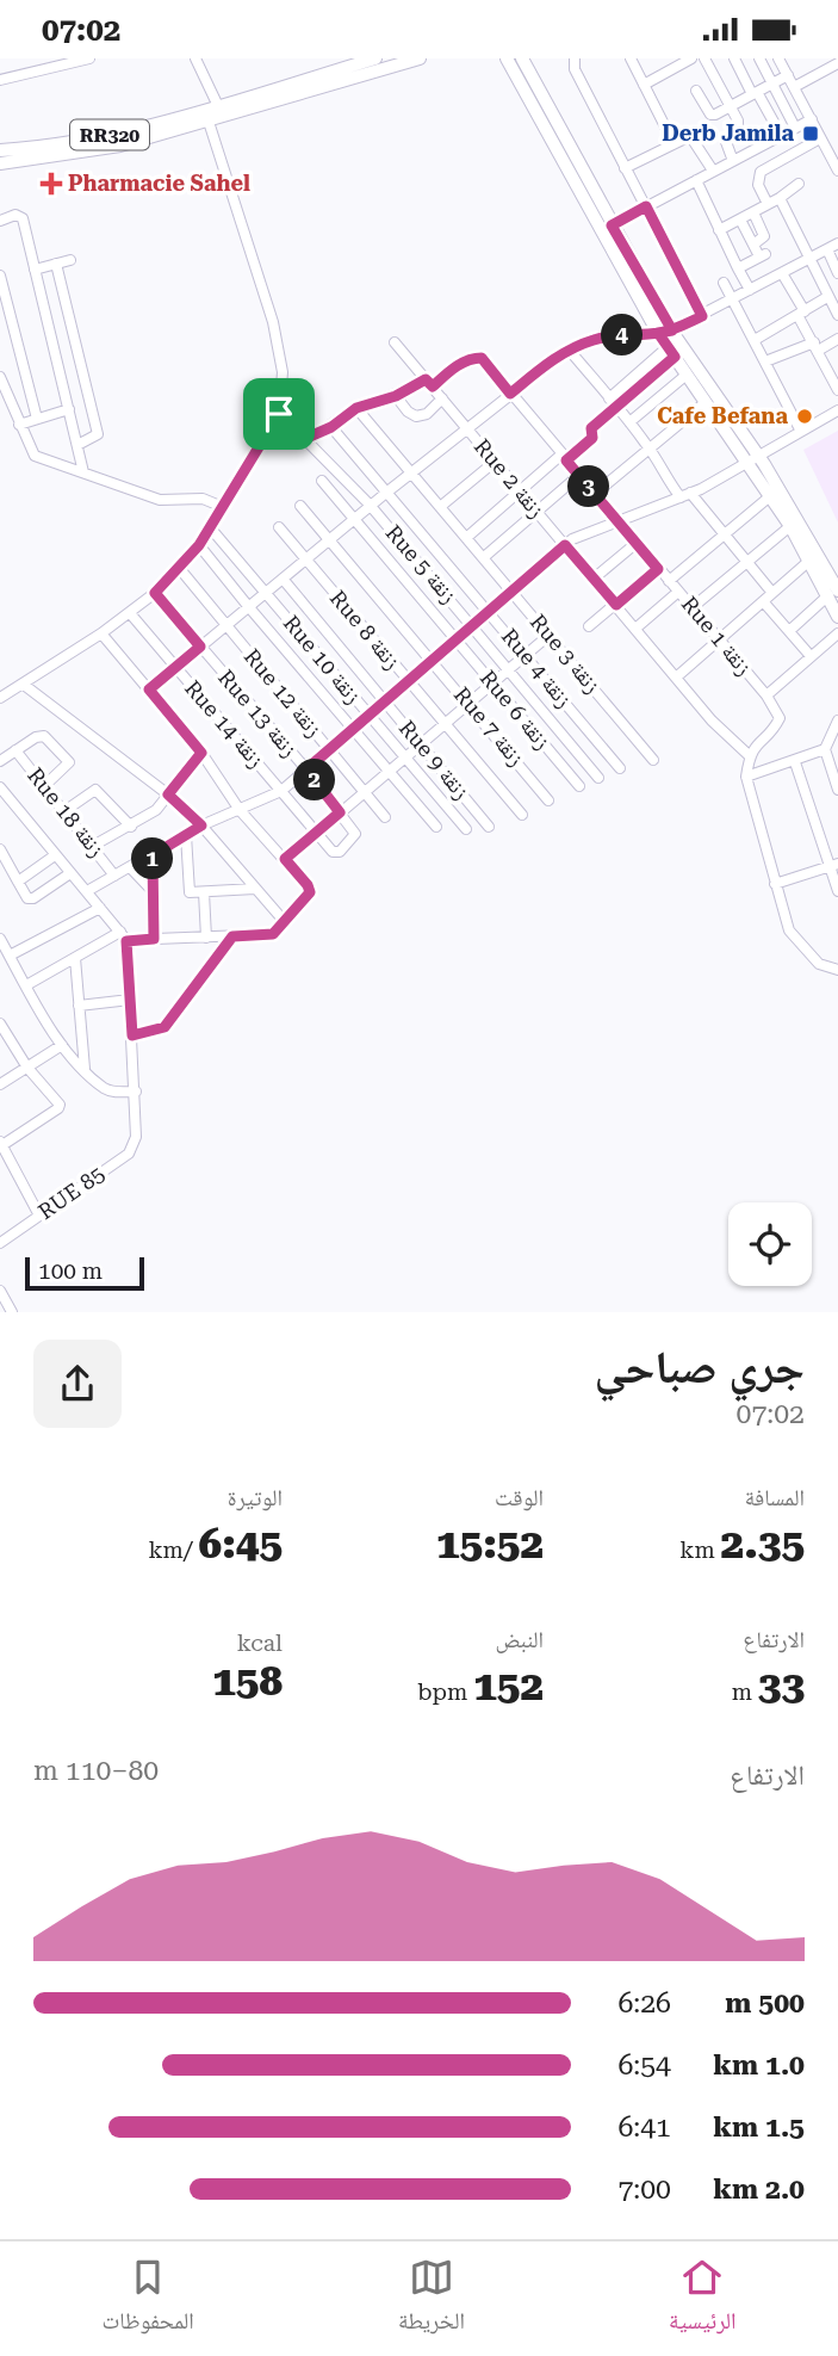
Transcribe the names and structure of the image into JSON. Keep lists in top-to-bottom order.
{
  "streets": {
    "main road": ["RR320"],
    "street": [
      "Rue 2 زنقة",
      "Rue 5 زنقة",
      "Rue 8 زنقة",
      "Rue 1 زنقة",
      "Rue 3 زنقة",
      "Rue 10 زنقة",
      "Rue 4 زنقة",
      "Rue 12 زنقة",
      "Rue 6 زنقة",
      "Rue 13 زنقة",
      "Rue 14 زنقة",
      "Rue 7 زنقة",
      "Rue 9 زنقة",
      "Rue 18 زنقة",
      "RUE 85"
    ]
  },
  "crossings": [
    ["Rue 2 زنقة", "Rue 1 زنقة"],
    ["Rue 13 زنقة", "Rue 14 زنقة"]
  ],
  "places": {
    "transit": ["Derb Jamila"],
    "health": ["Pharmacie Sahel"],
    "other": ["Cafe Befana"]
  },
  "scale_bar": "100 m",
  "page": {
    "status": "07:02",
    "pins": [
      "4",
      "3",
      "2",
      "1"
    ],
    "scale": "100 m",
    "heading": ["جري صباحي", "07:02"],
    "stats": [
      ["المسافة", "2.35 km"],
      ["الوقت", "15:52"],
      ["الوتيرة", "6:45 /km"],
      ["الارتفاع", "33 m"],
      ["النبض", "152 bpm"],
      ["kcal", "158"]
    ],
    "chart": ["الارتفاع", "80–110 m"],
    "list": [
      {
        "name": "500 m",
        "note": "6:26"
      },
      {
        "name": "1.0 km",
        "note": "6:54"
      },
      {
        "name": "1.5 km",
        "note": "6:41"
      },
      {
        "name": "2.0 km",
        "note": "7:00"
      }
    ],
    "tabs": ["الرئيسية", "الخريطة", "المحفوظات"]
  }
}
